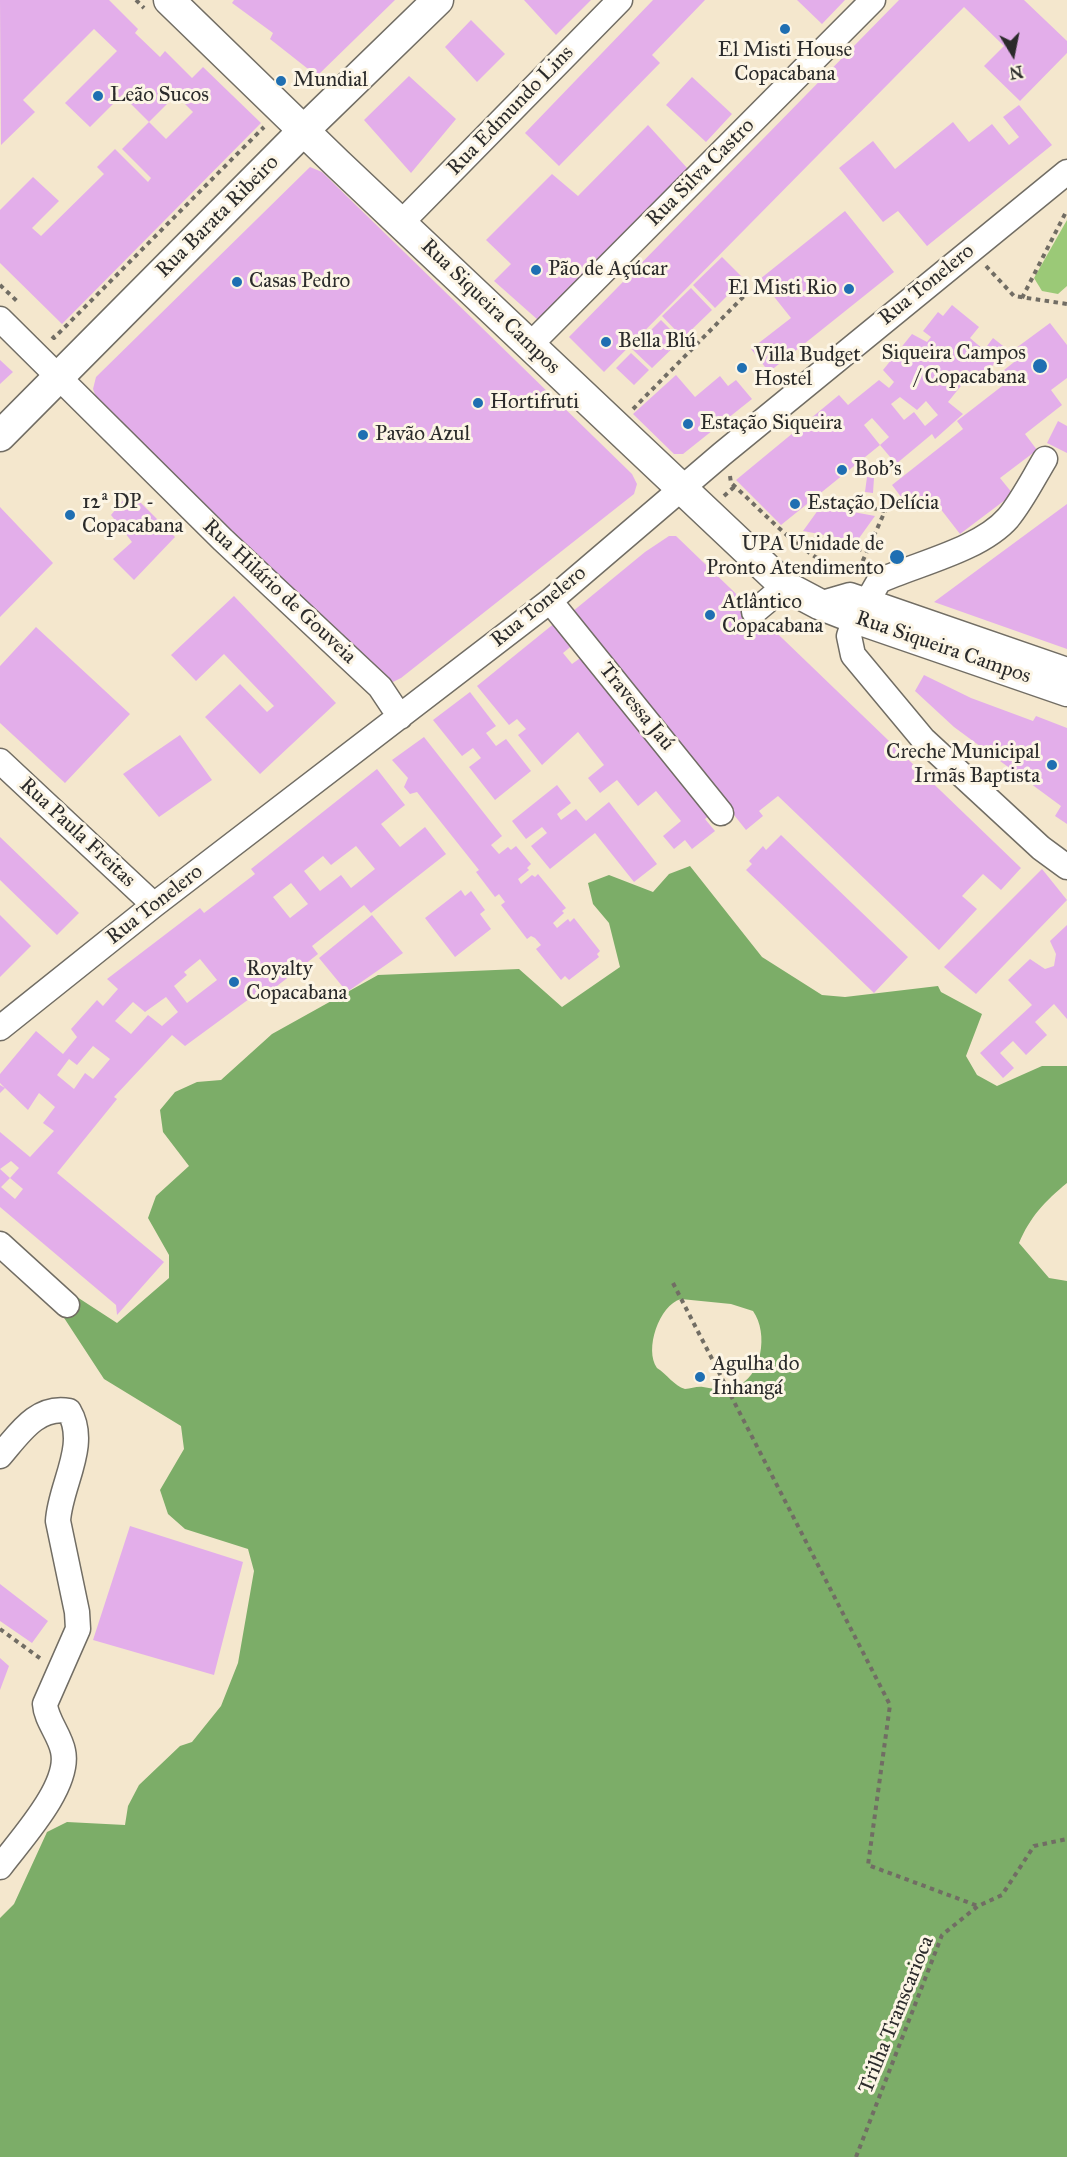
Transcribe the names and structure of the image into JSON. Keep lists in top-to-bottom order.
{
  "streets": {
    "main road": ["Rua Barata Ribeiro", "Rua Siqueira Campos"],
    "street": [
      "Rua Edmundo Lins",
      "Rua Silva Castro",
      "Rua Tonelero",
      "Rua Hilário de Gouveia",
      "Travessa Jaú",
      "Rua Paula Freitas"
    ],
    "path": ["Trilha Transcarioca"]
  },
  "crossings": [
    ["Rua Edmundo Lins", "Rua Siqueira Campos"],
    ["Rua Silva Castro", "Rua Siqueira Campos"],
    ["Rua Barata Ribeiro", "Rua Siqueira Campos"],
    ["Rua Barata Ribeiro", "Rua Hilário de Gouveia"],
    ["Rua Tonelero", "Rua Siqueira Campos"],
    ["Rua Tonelero", "Rua Hilário de Gouveia"],
    ["Rua Tonelero", "Travessa Jaú"],
    ["Rua Tonelero", "Rua Paula Freitas"]
  ],
  "places": [
    "El Misti House Copacabana",
    "Mundial",
    "Leão Sucos",
    "Pão de Açúcar",
    "Casas Pedro",
    "El Misti Rio",
    "Bella Blú",
    "Siqueira Campos / Copacabana",
    "Villa Budget Hostel",
    "Hortifruti",
    "Estação Siqueira",
    "Pavão Azul",
    "Bob's",
    "Estação Delícia",
    "12ª DP - Copacabana",
    "UPA Unidade de Pronto Atendimento",
    "Atlântico Copacabana",
    "Creche Municipal Irmãs Baptista",
    "Royalty Copacabana",
    "Agulha do Inhangá"
  ],
  "north": "bottom"
}
